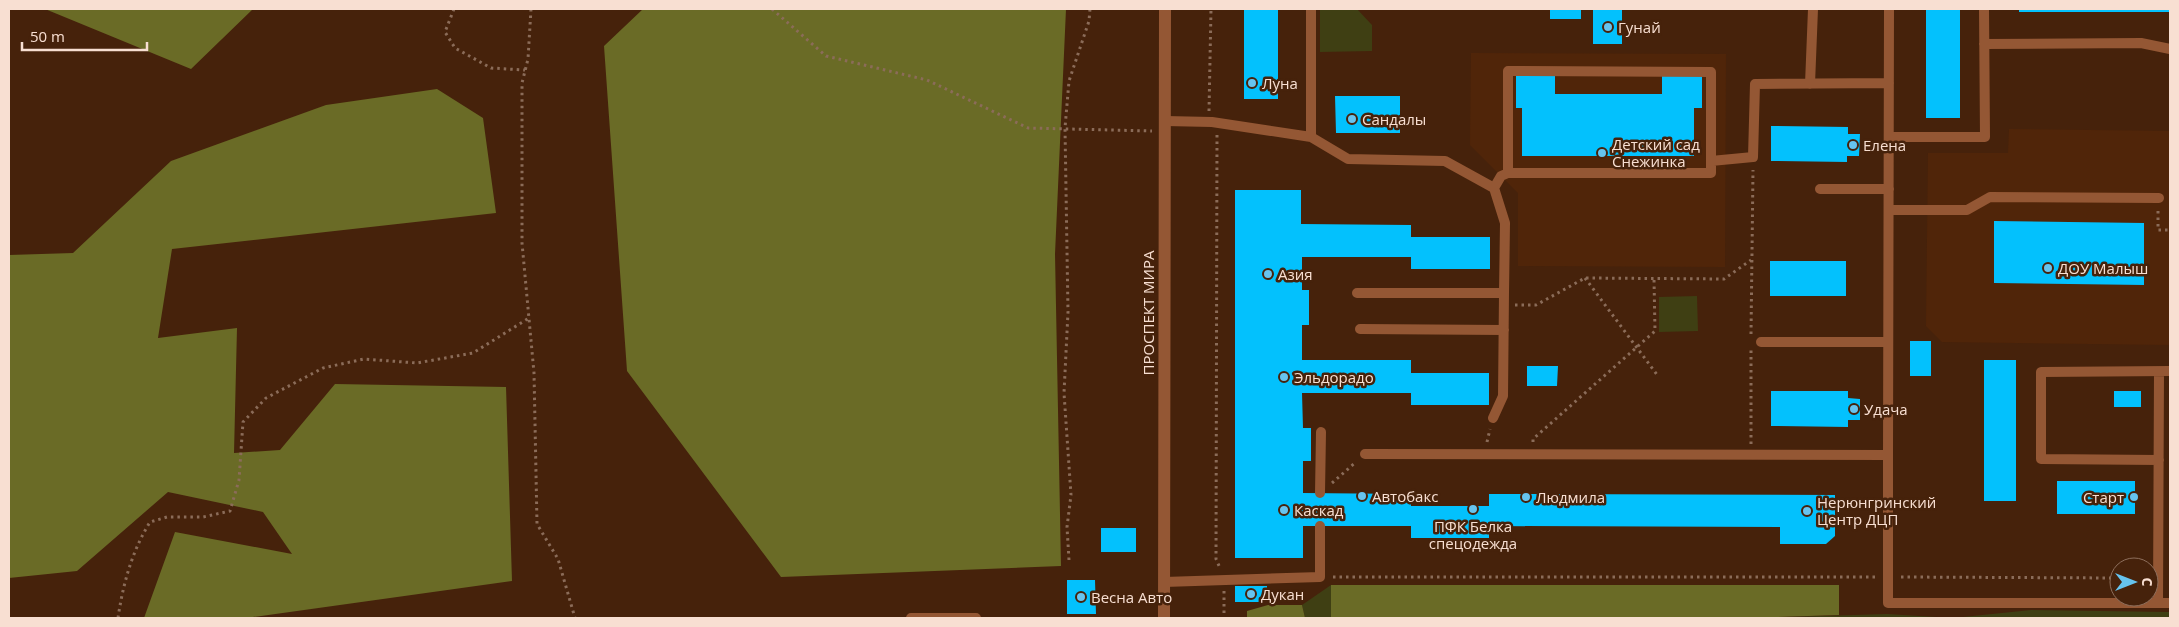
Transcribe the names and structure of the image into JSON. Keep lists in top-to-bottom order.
{
  "streets": {
    "street": ["ПРОСПЕКТ МИРА"]
  },
  "places": [
    "Гунай",
    "Луна",
    "Сандалы",
    "Елена",
    "Детский сад Снежинка",
    "ДОУ Малыш",
    "Азия",
    "Эльдорадо",
    "Удача",
    "Автобакс",
    "Людмила",
    "Старт",
    "ПФК Белка спецодежда",
    "Каскад",
    "Нерюнгринский Центр ДЦП",
    "Дукан",
    "Весна Авто"
  ],
  "scale_bar": "50 m",
  "north": "right"
}
